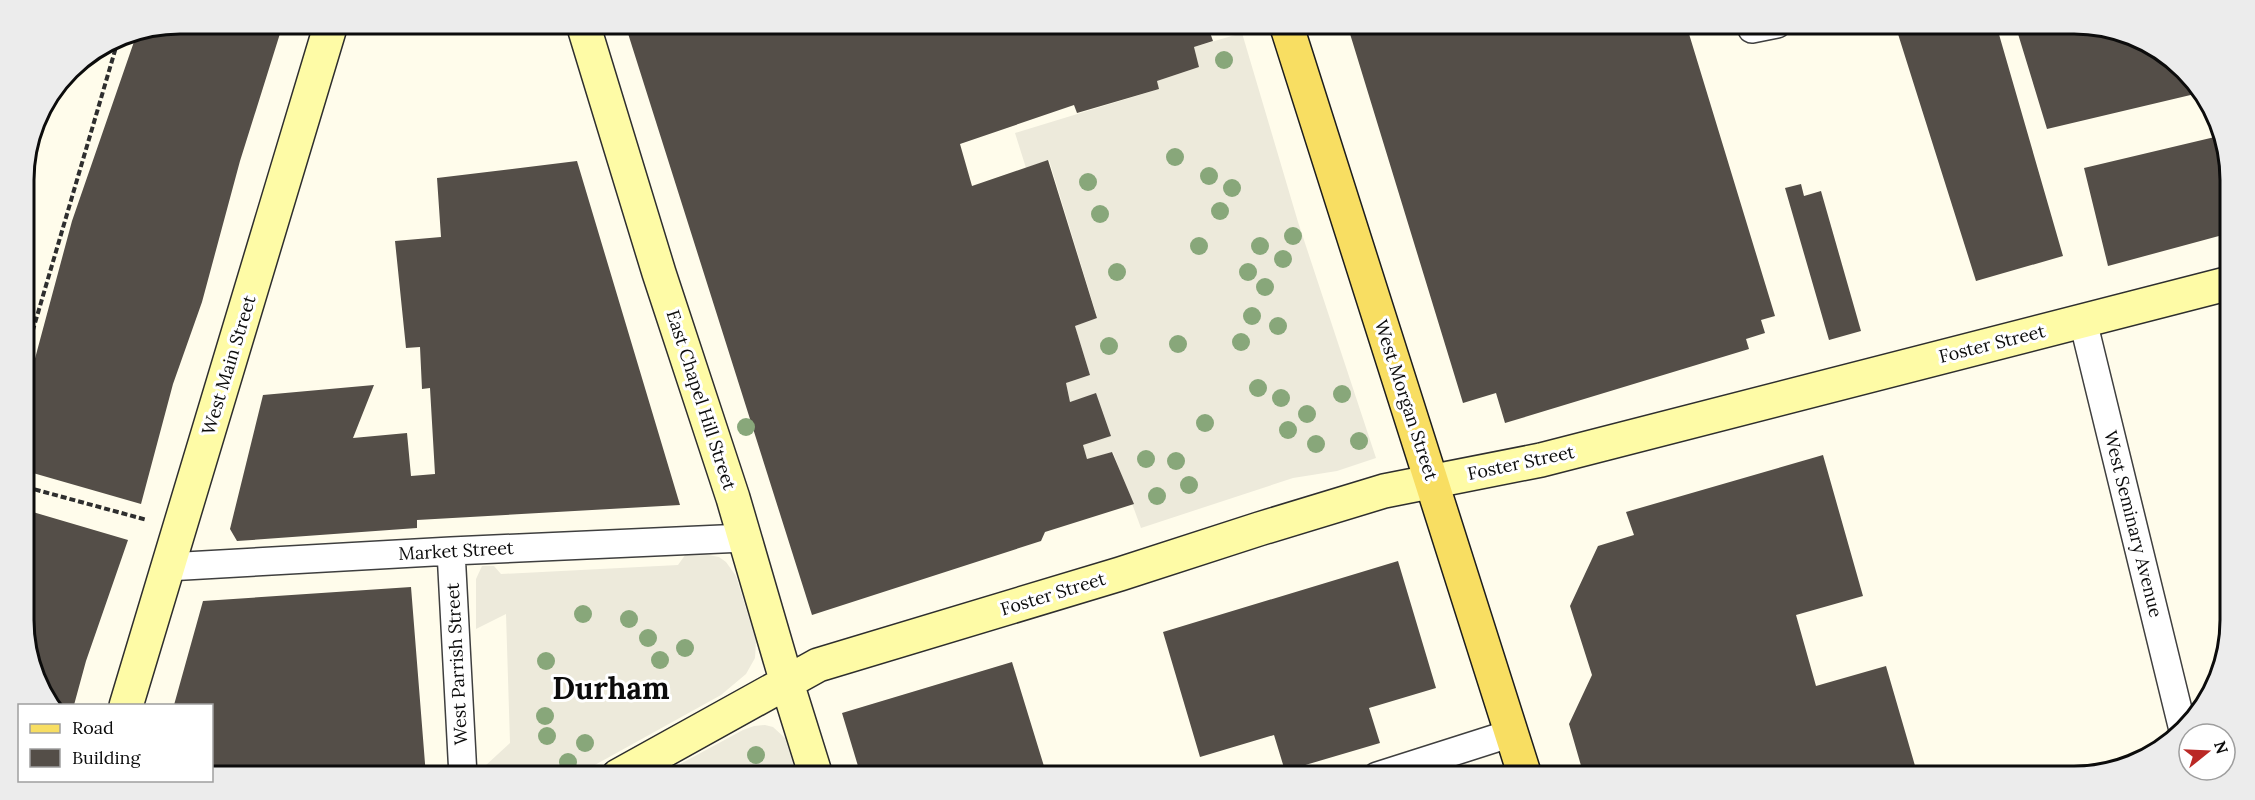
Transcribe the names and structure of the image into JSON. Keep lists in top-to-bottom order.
{
  "streets": {
    "main road": ["West Morgan Street"],
    "street": [
      "Foster Street",
      "West Main Street",
      "East Chapel Hill Street",
      "West Seminary Avenue",
      "Market Street",
      "West Parrish Street"
    ]
  },
  "crossings": [
    ["Foster Street", "East Chapel Hill Street"],
    ["Foster Street", "West Morgan Street"],
    ["Foster Street", "West Seminary Avenue"],
    ["West Main Street", "Market Street"],
    ["East Chapel Hill Street", "Market Street"],
    ["Market Street", "West Parrish Street"]
  ],
  "districts": ["Durham"],
  "legend": ["Road", "Building"],
  "north": "right"
}
